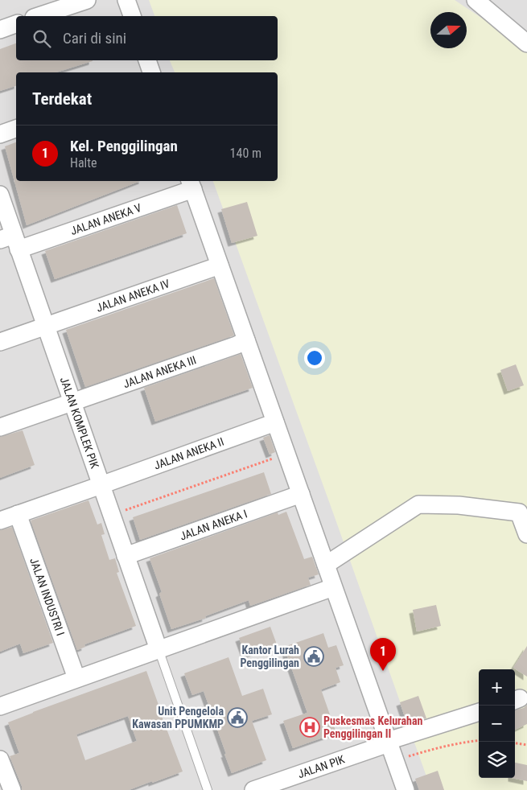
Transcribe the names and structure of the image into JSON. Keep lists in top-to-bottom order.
{
  "streets": {
    "street": [
      "JALAN ANEKA V",
      "JALAN ANEKA IV",
      "JALAN ANEKA III",
      "JALAN KOMPLEK PIK",
      "JALAN ANEKA II",
      "JALAN ANEKA I",
      "JALAN INDUSTRI I",
      "JALAN PIK"
    ]
  },
  "crossings": [
    ["JALAN ANEKA V", "JALAN KOMPLEK PIK"],
    ["JALAN ANEKA IV", "JALAN KOMPLEK PIK"],
    ["JALAN ANEKA III", "JALAN KOMPLEK PIK"],
    ["JALAN KOMPLEK PIK", "JALAN ANEKA II"],
    ["JALAN KOMPLEK PIK", "JALAN ANEKA I"],
    ["JALAN ANEKA II", "JALAN INDUSTRI I"]
  ],
  "places": {
    "public building": ["Kantor Lurah Penggilingan", "Unit Pengelola Kawasan PPUMKMP"],
    "hospital": ["Puskesmas Kelurahan Penggilingan II"]
  },
  "north": "right",
  "page": {
    "search": "Cari di sini",
    "heading": "Terdekat",
    "list": [
      {
        "mark": "1",
        "name": "Kel. Penggilingan",
        "note": "Halte",
        "value": "140 m"
      }
    ],
    "pins": "1",
    "map_buttons": ["+", "−"]
  }
}
